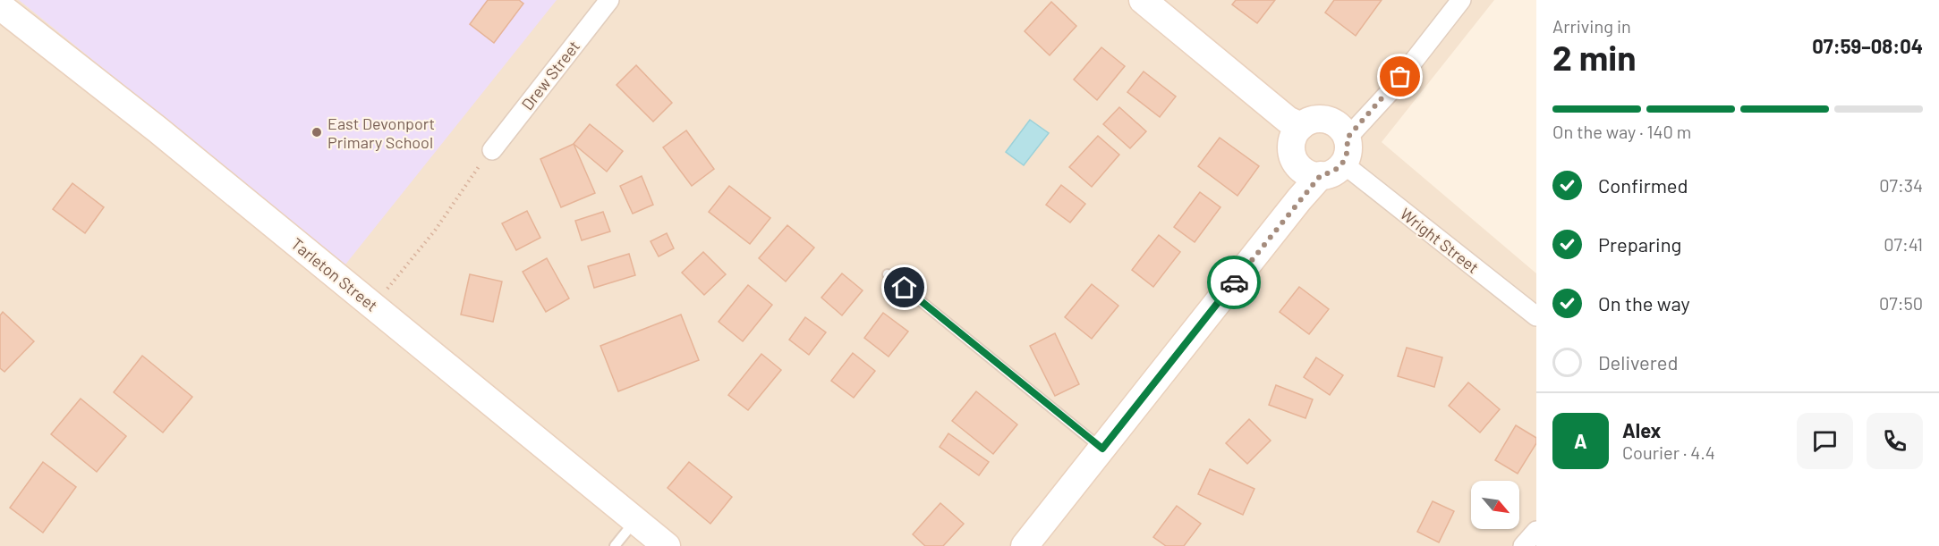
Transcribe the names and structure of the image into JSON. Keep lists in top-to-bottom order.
{
  "streets": {
    "main road": ["Tarleton Street"],
    "street": ["Drew Street", "Wright Street"]
  },
  "places": ["East Devonport Primary School"],
  "north": "bottom right",
  "page": {
    "heading": ["2 min", "Arriving in", "07:59–08:04"],
    "panel": ["Alex", "Courier · 4.4"],
    "bar": "On the way · 140 m",
    "list": [
      ["Confirmed", "07:34"],
      ["Preparing", "07:41"],
      ["On the way", "07:50"],
      "Delivered"
    ],
    "round": "A"
  }
}
